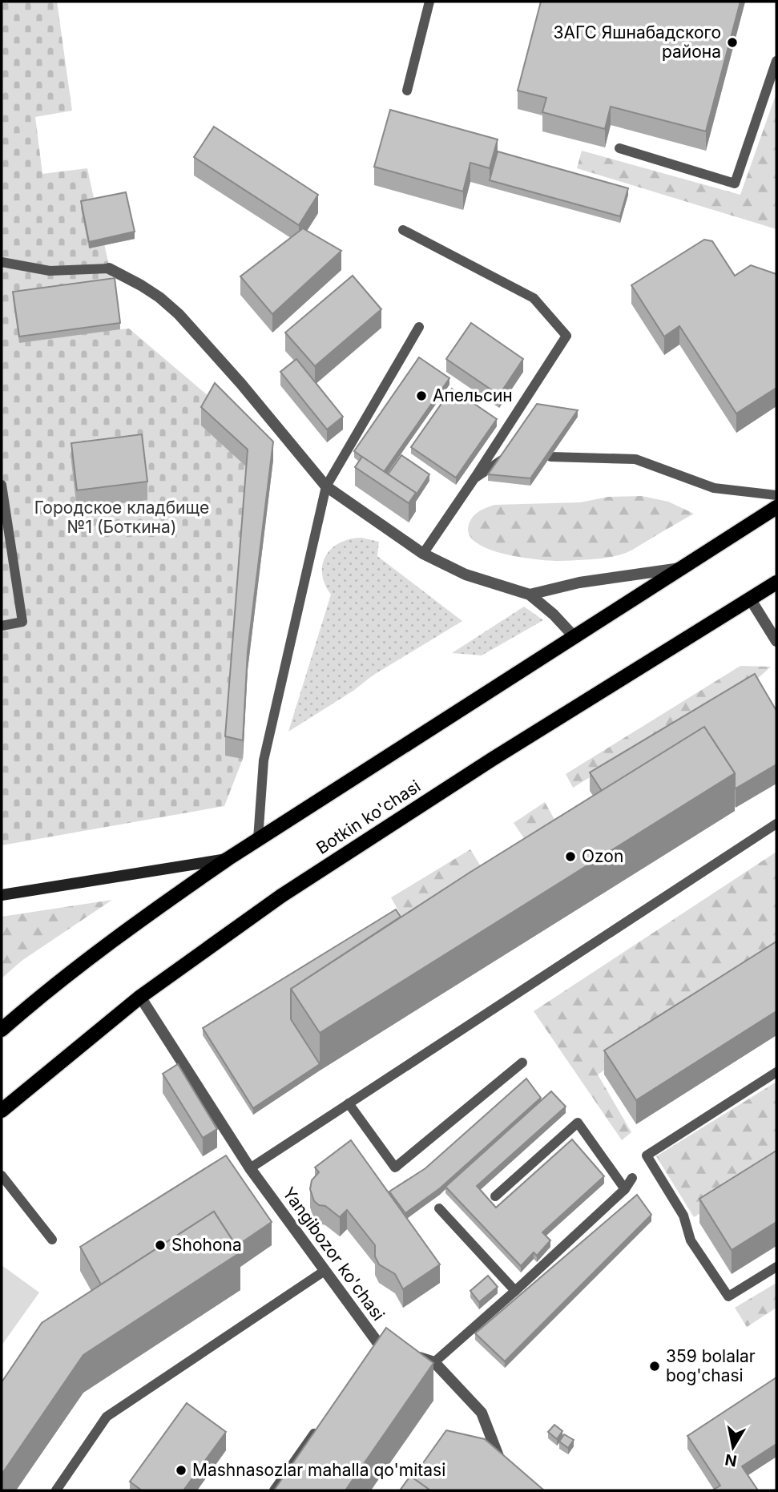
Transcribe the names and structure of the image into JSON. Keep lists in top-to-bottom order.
{
  "streets": {
    "main road": ["Botkin ko'chasi"],
    "street": ["Yangibozor ko'chasi"]
  },
  "crossings": [
    ["Botkin ko'chasi", "Yangibozor ko'chasi"]
  ],
  "parks": ["Городское кладбище №1 (Боткина)"],
  "places": [
    "ЗАГС Яшнабадского района",
    "Апельсин",
    "Ozon",
    "Shohona",
    "359 bolalar bog'chasi",
    "Mashnasozlar mahalla qo'mitasi"
  ],
  "north": "bottom"
}
